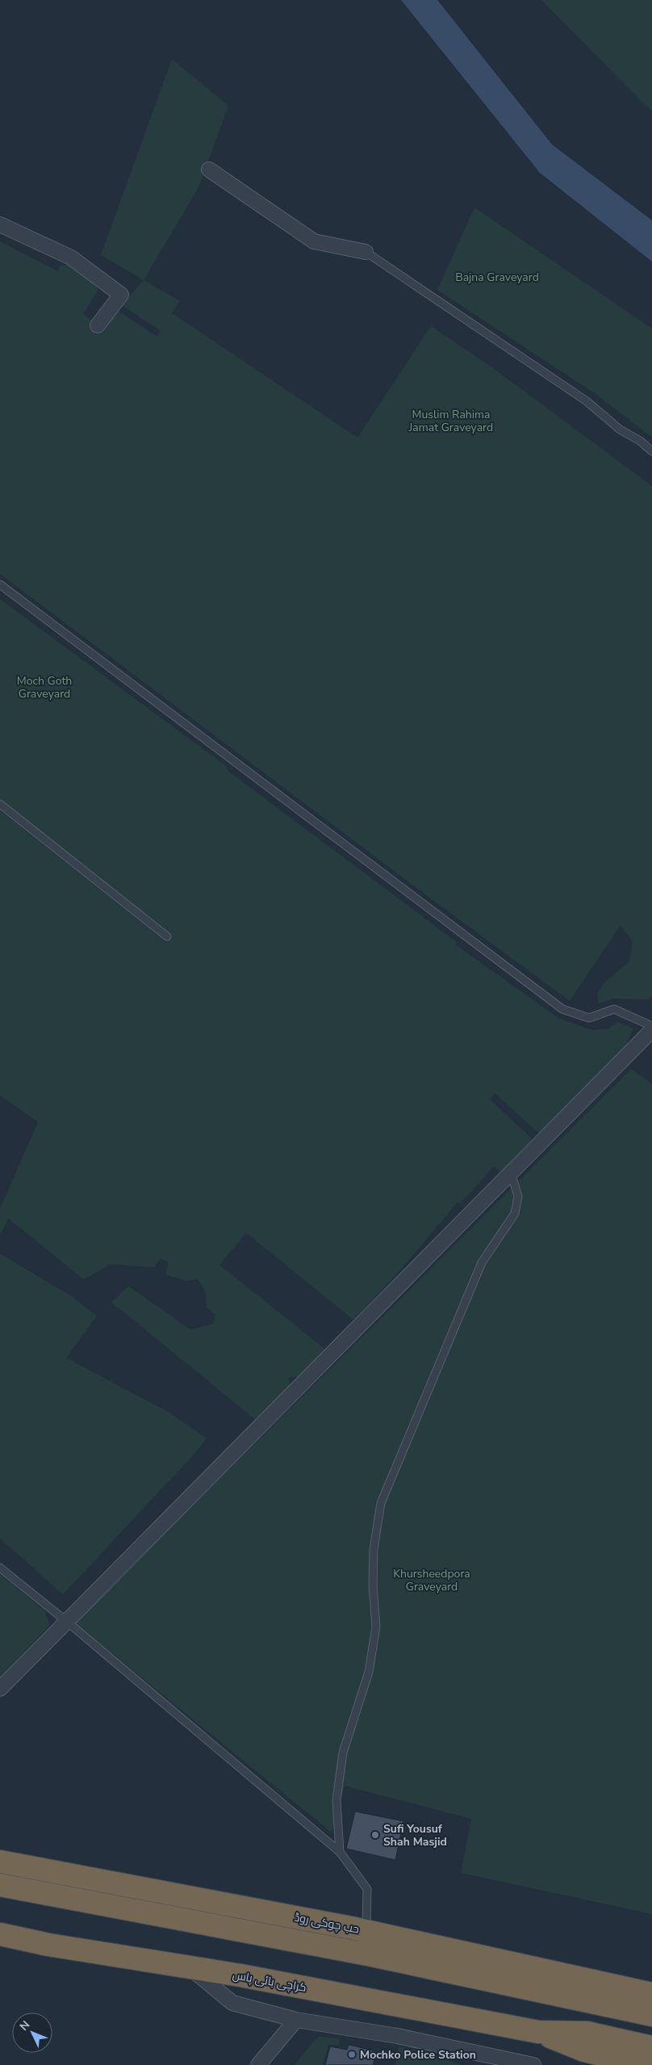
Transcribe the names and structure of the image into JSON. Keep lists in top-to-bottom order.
{
  "streets": {
    "highway": ["حب چوکی روڈ", "کراچی بائی پاس"]
  },
  "parks": [
    "Bajna Graveyard",
    "Muslim Rahima Jamat Graveyard",
    "Moch Goth Graveyard",
    "Khursheedpora Graveyard"
  ],
  "places": ["Sufi Yousuf Shah Masjid", "Mochko Police Station"],
  "north": "top left"
}
